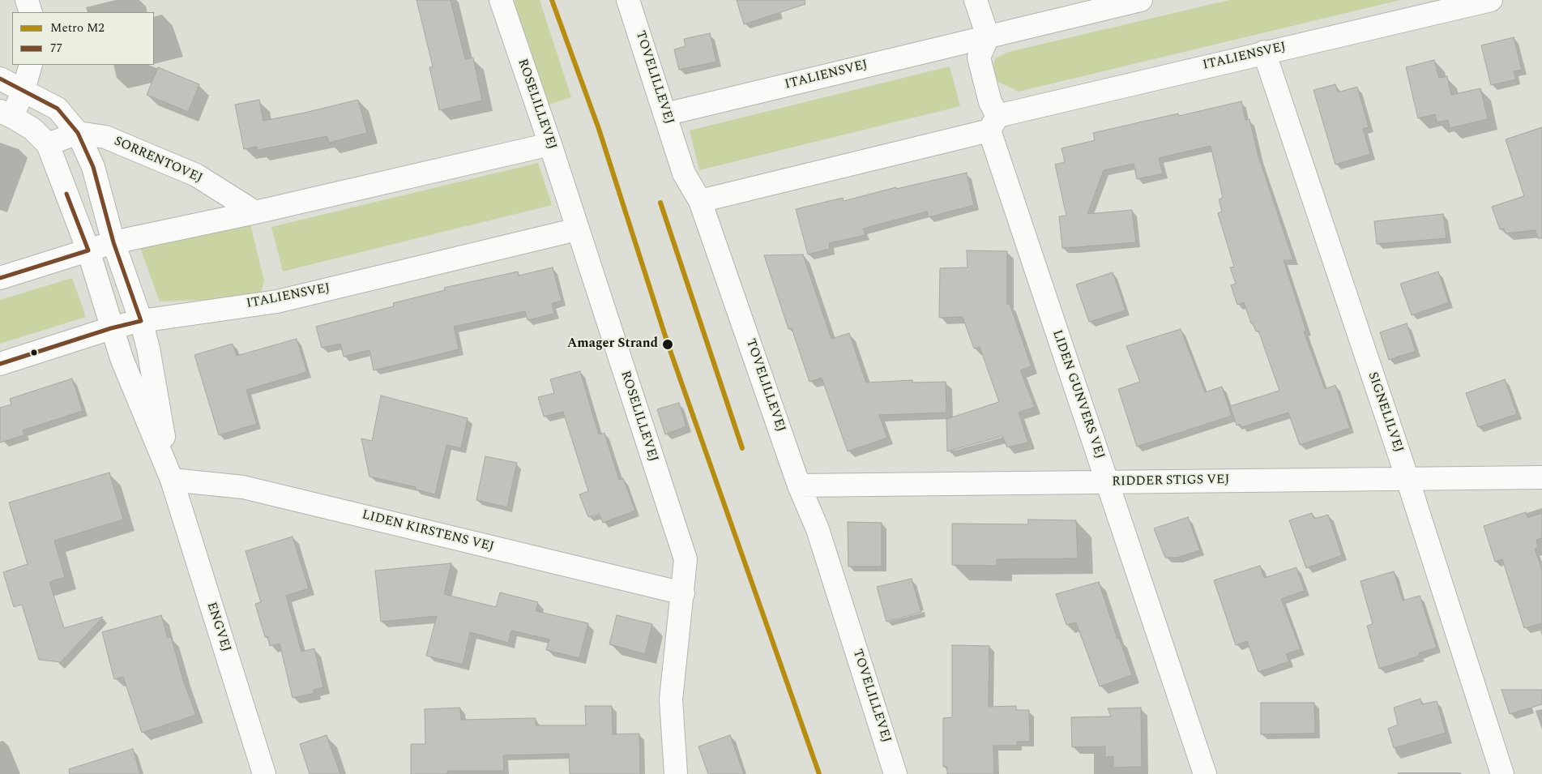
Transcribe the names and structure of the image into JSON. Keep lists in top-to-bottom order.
{
  "streets": {
    "street": [
      "ITALIENSVEJ",
      "TOVELILLEVEJ",
      "ROSELILLEVEJ",
      "SORRENTOVEJ",
      "LIDEN GUNVERS VEJ",
      "SIGNELILVEJ",
      "RIDDER STIGS VEJ",
      "LIDEN KIRSTENS VEJ",
      "ENGVEJ"
    ]
  },
  "crossings": [
    ["ITALIENSVEJ", "TOVELILLEVEJ"],
    ["ITALIENSVEJ", "ROSELILLEVEJ"],
    ["ITALIENSVEJ", "LIDEN GUNVERS VEJ"],
    ["ITALIENSVEJ", "SIGNELILVEJ"],
    ["ITALIENSVEJ", "ENGVEJ"],
    ["TOVELILLEVEJ", "RIDDER STIGS VEJ"],
    ["ROSELILLEVEJ", "LIDEN KIRSTENS VEJ"],
    ["LIDEN GUNVERS VEJ", "RIDDER STIGS VEJ"],
    ["SIGNELILVEJ", "RIDDER STIGS VEJ"],
    ["LIDEN KIRSTENS VEJ", "ENGVEJ"]
  ],
  "places": ["Amager Strand"],
  "lines": ["metro line M2", "transit line 77"],
  "legend": ["Metro M2", "77"]
}
